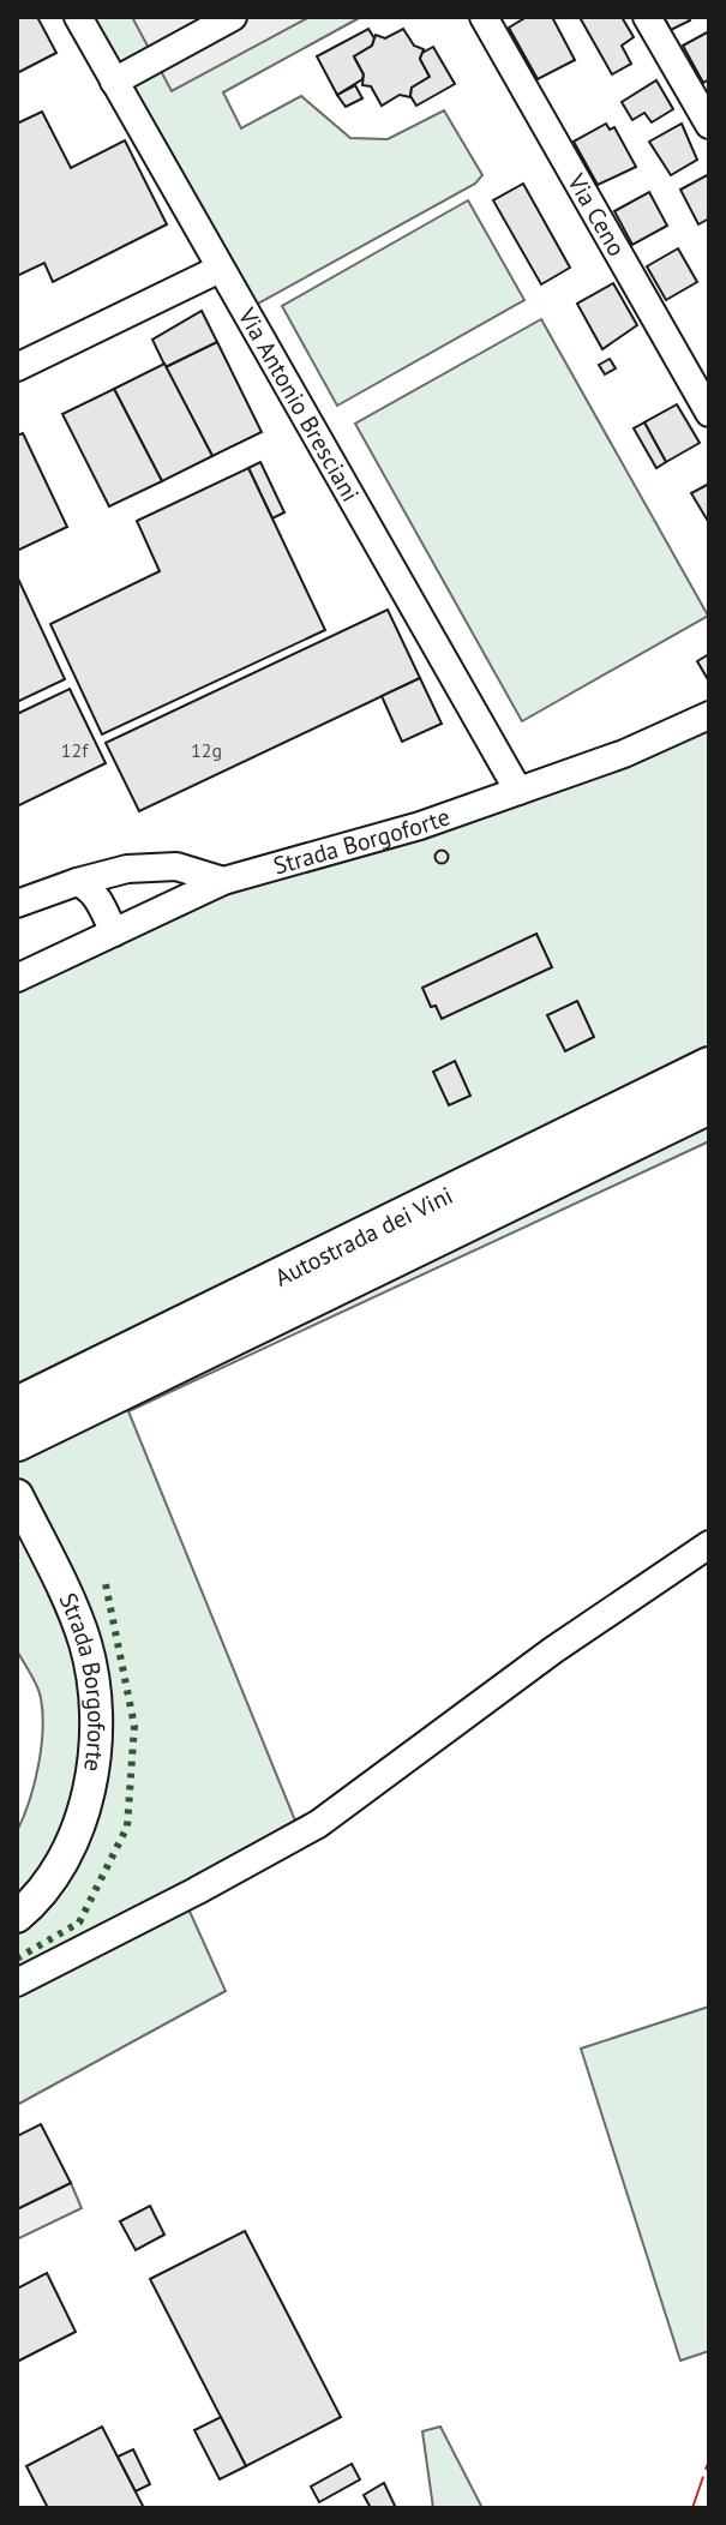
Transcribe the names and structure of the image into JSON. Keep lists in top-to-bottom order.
{
  "streets": {
    "highway": ["Autostrada dei Vini"],
    "main road": ["Strada Borgoforte"],
    "street": ["Via Ceno", "Via Antonio Bresciani"]
  },
  "crossings": [
    ["Via Antonio Bresciani", "Strada Borgoforte"]
  ],
  "house_numbers": ["12f", "12g"]
}
